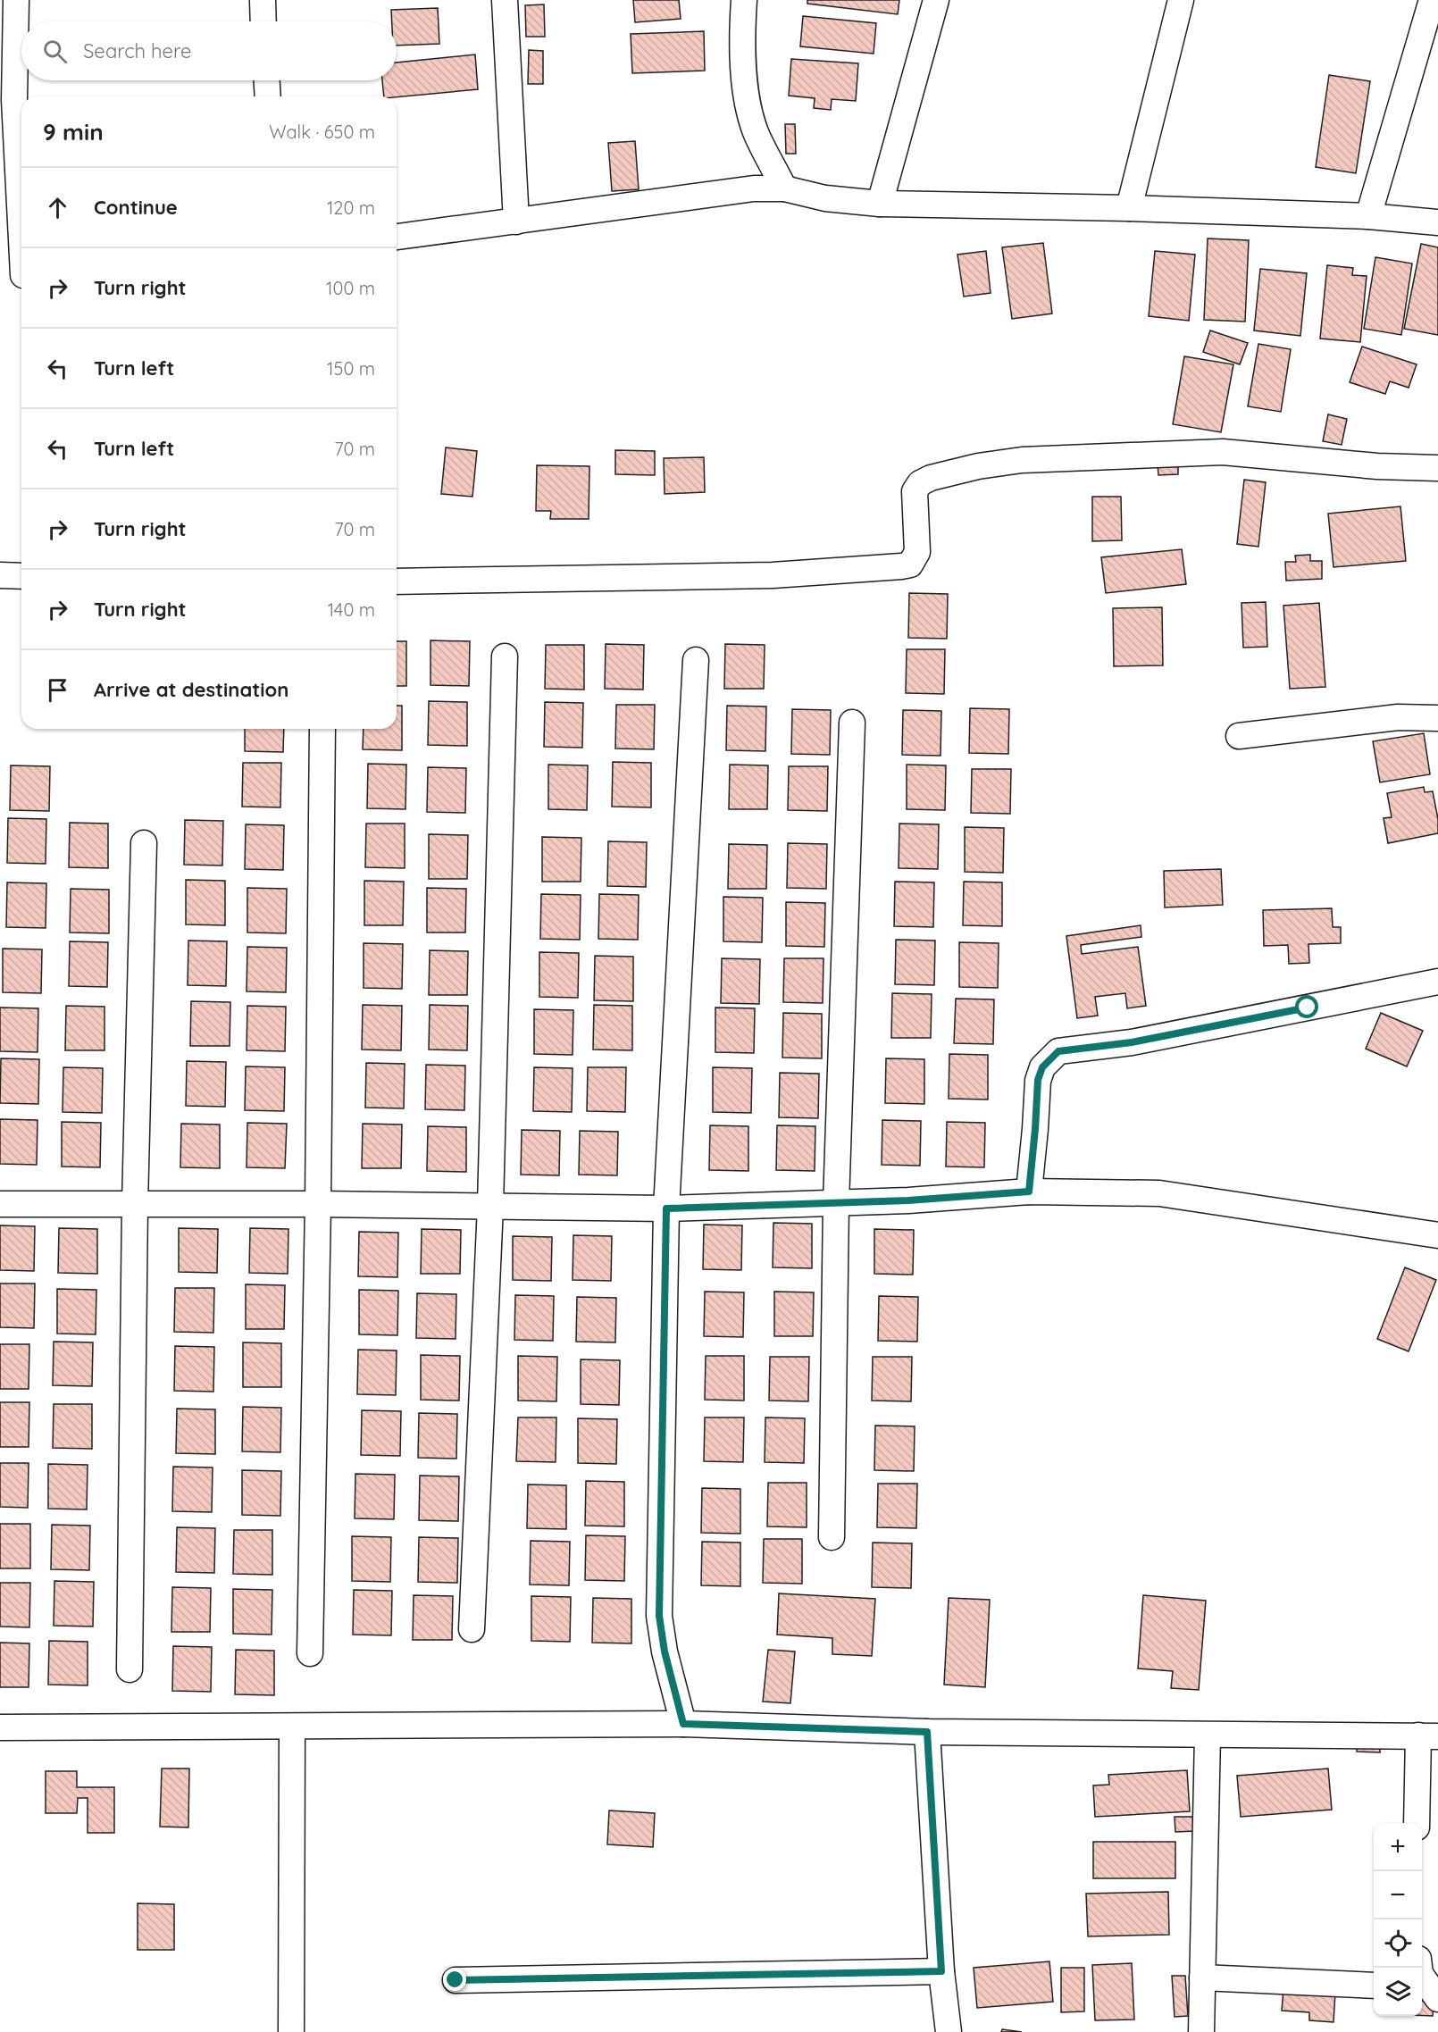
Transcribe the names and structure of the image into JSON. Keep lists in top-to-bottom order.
{
  "page": {
    "search": "Search here",
    "heading": ["9 min", "Walk · 650 m"],
    "list": [
      ["Continue", "120 m"],
      ["Turn right", "100 m"],
      ["Turn left", "150 m"],
      ["Turn left", "70 m"],
      ["Turn right", "70 m"],
      ["Turn right", "140 m"],
      "Arrive at destination"
    ],
    "map_buttons": ["+", "−"]
  }
}
